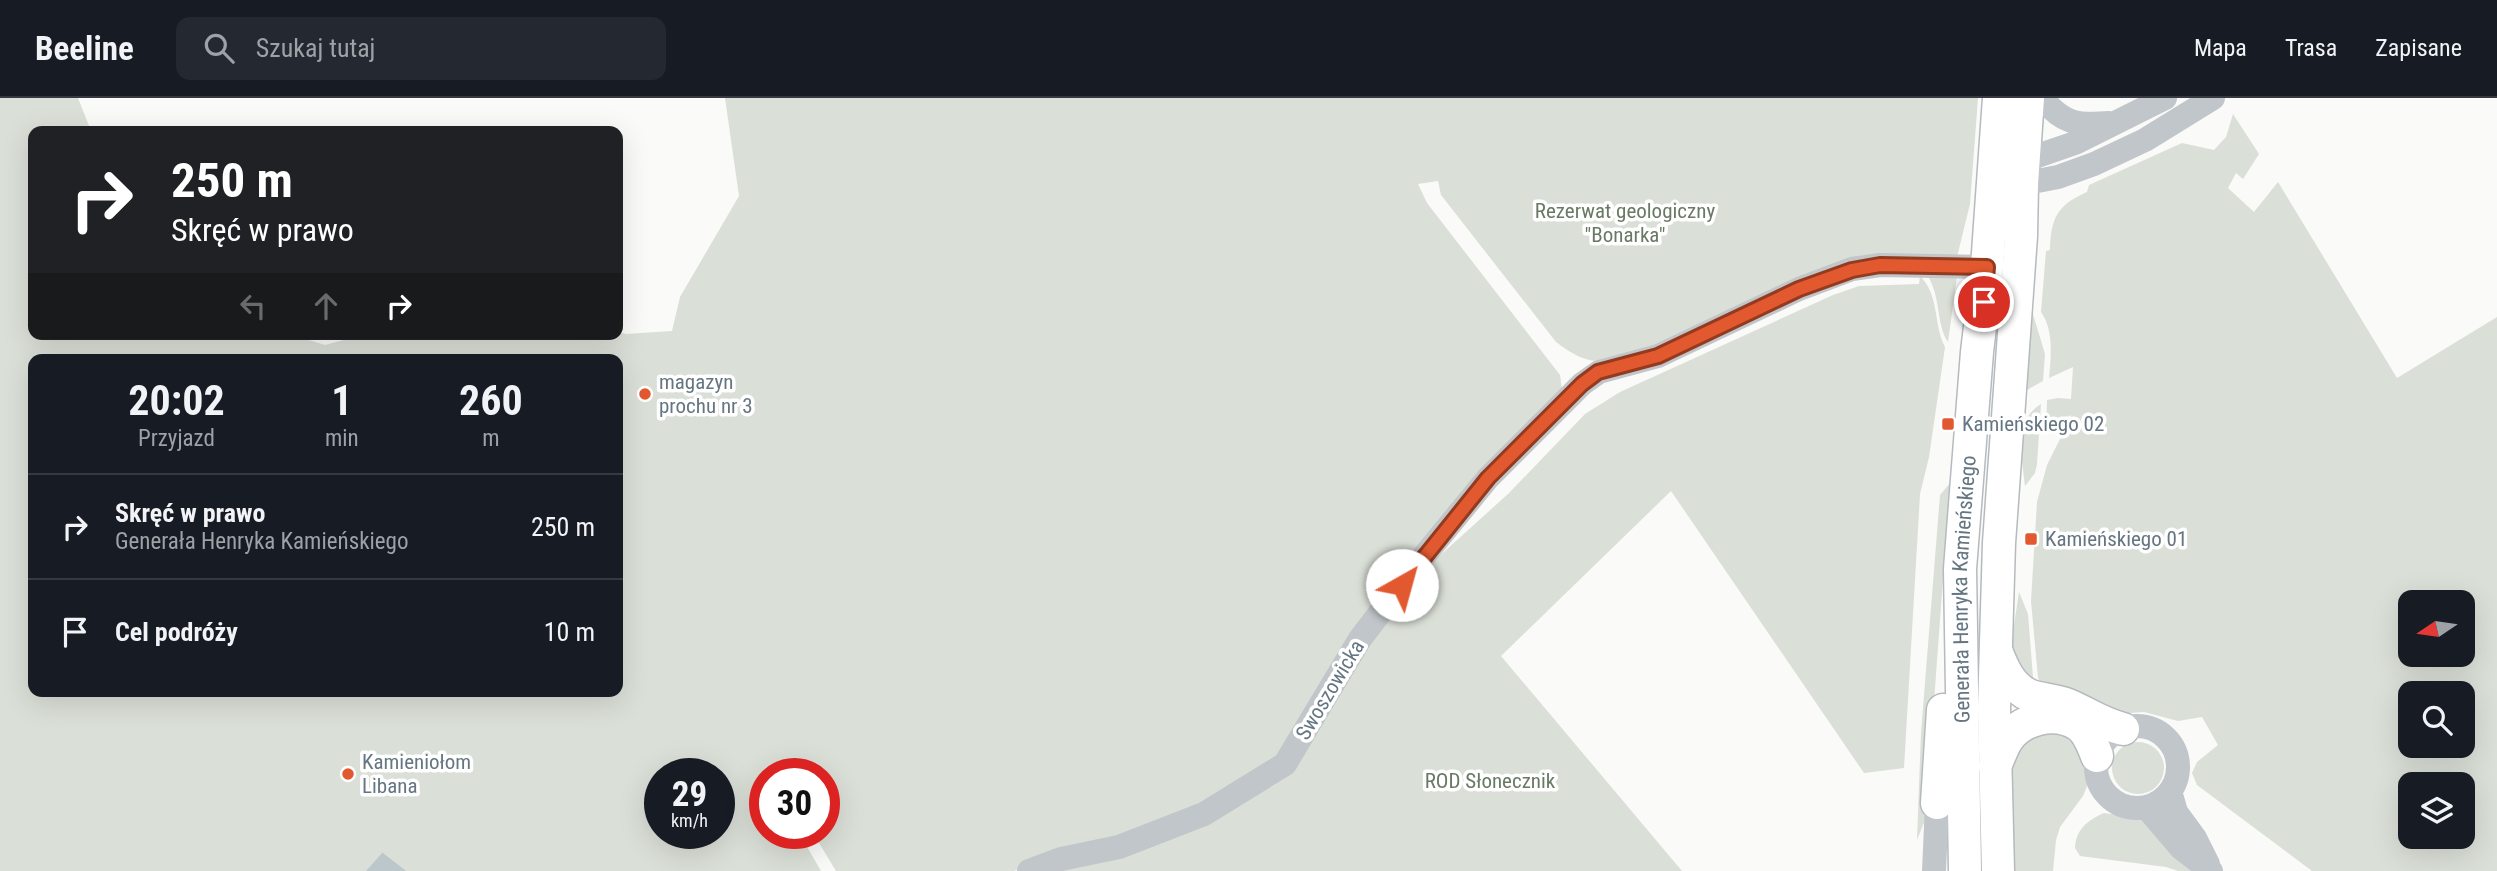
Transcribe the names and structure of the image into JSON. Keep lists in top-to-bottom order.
{
  "streets": {
    "main road": ["Generała Henryka Kamieńskiego"],
    "street": ["Swoszowicka"]
  },
  "crossings": [
    ["Generała Henryka Kamieńskiego", "Swoszowicka"]
  ],
  "parks": ["Rezerwat geologiczny \"Bonarka\"", "ROD Słonecznik"],
  "places": {
    "other": ["magazyn prochu nr 3", "Kamieniołom Libana"],
    "transit": ["Kamieńskiego 02", "Kamieńskiego 01"]
  },
  "north": "left",
  "page": {
    "header": "Beeline",
    "search": "Szukaj tutaj",
    "nav": ["Mapa", "Trasa", "Zapisane"],
    "turn": ["250 m", "Skręć w prawo"],
    "eta": [
      "20:02",
      "Przyjazd",
      "1",
      "min",
      "260",
      "m"
    ],
    "list": [
      {
        "name": "Skręć w prawo",
        "note": "Generała Henryka Kamieńskiego",
        "value": "250 m"
      },
      {
        "name": "Cel podróży",
        "value": "10 m"
      }
    ],
    "speed": "29 km/h",
    "limit": "30"
  }
}
